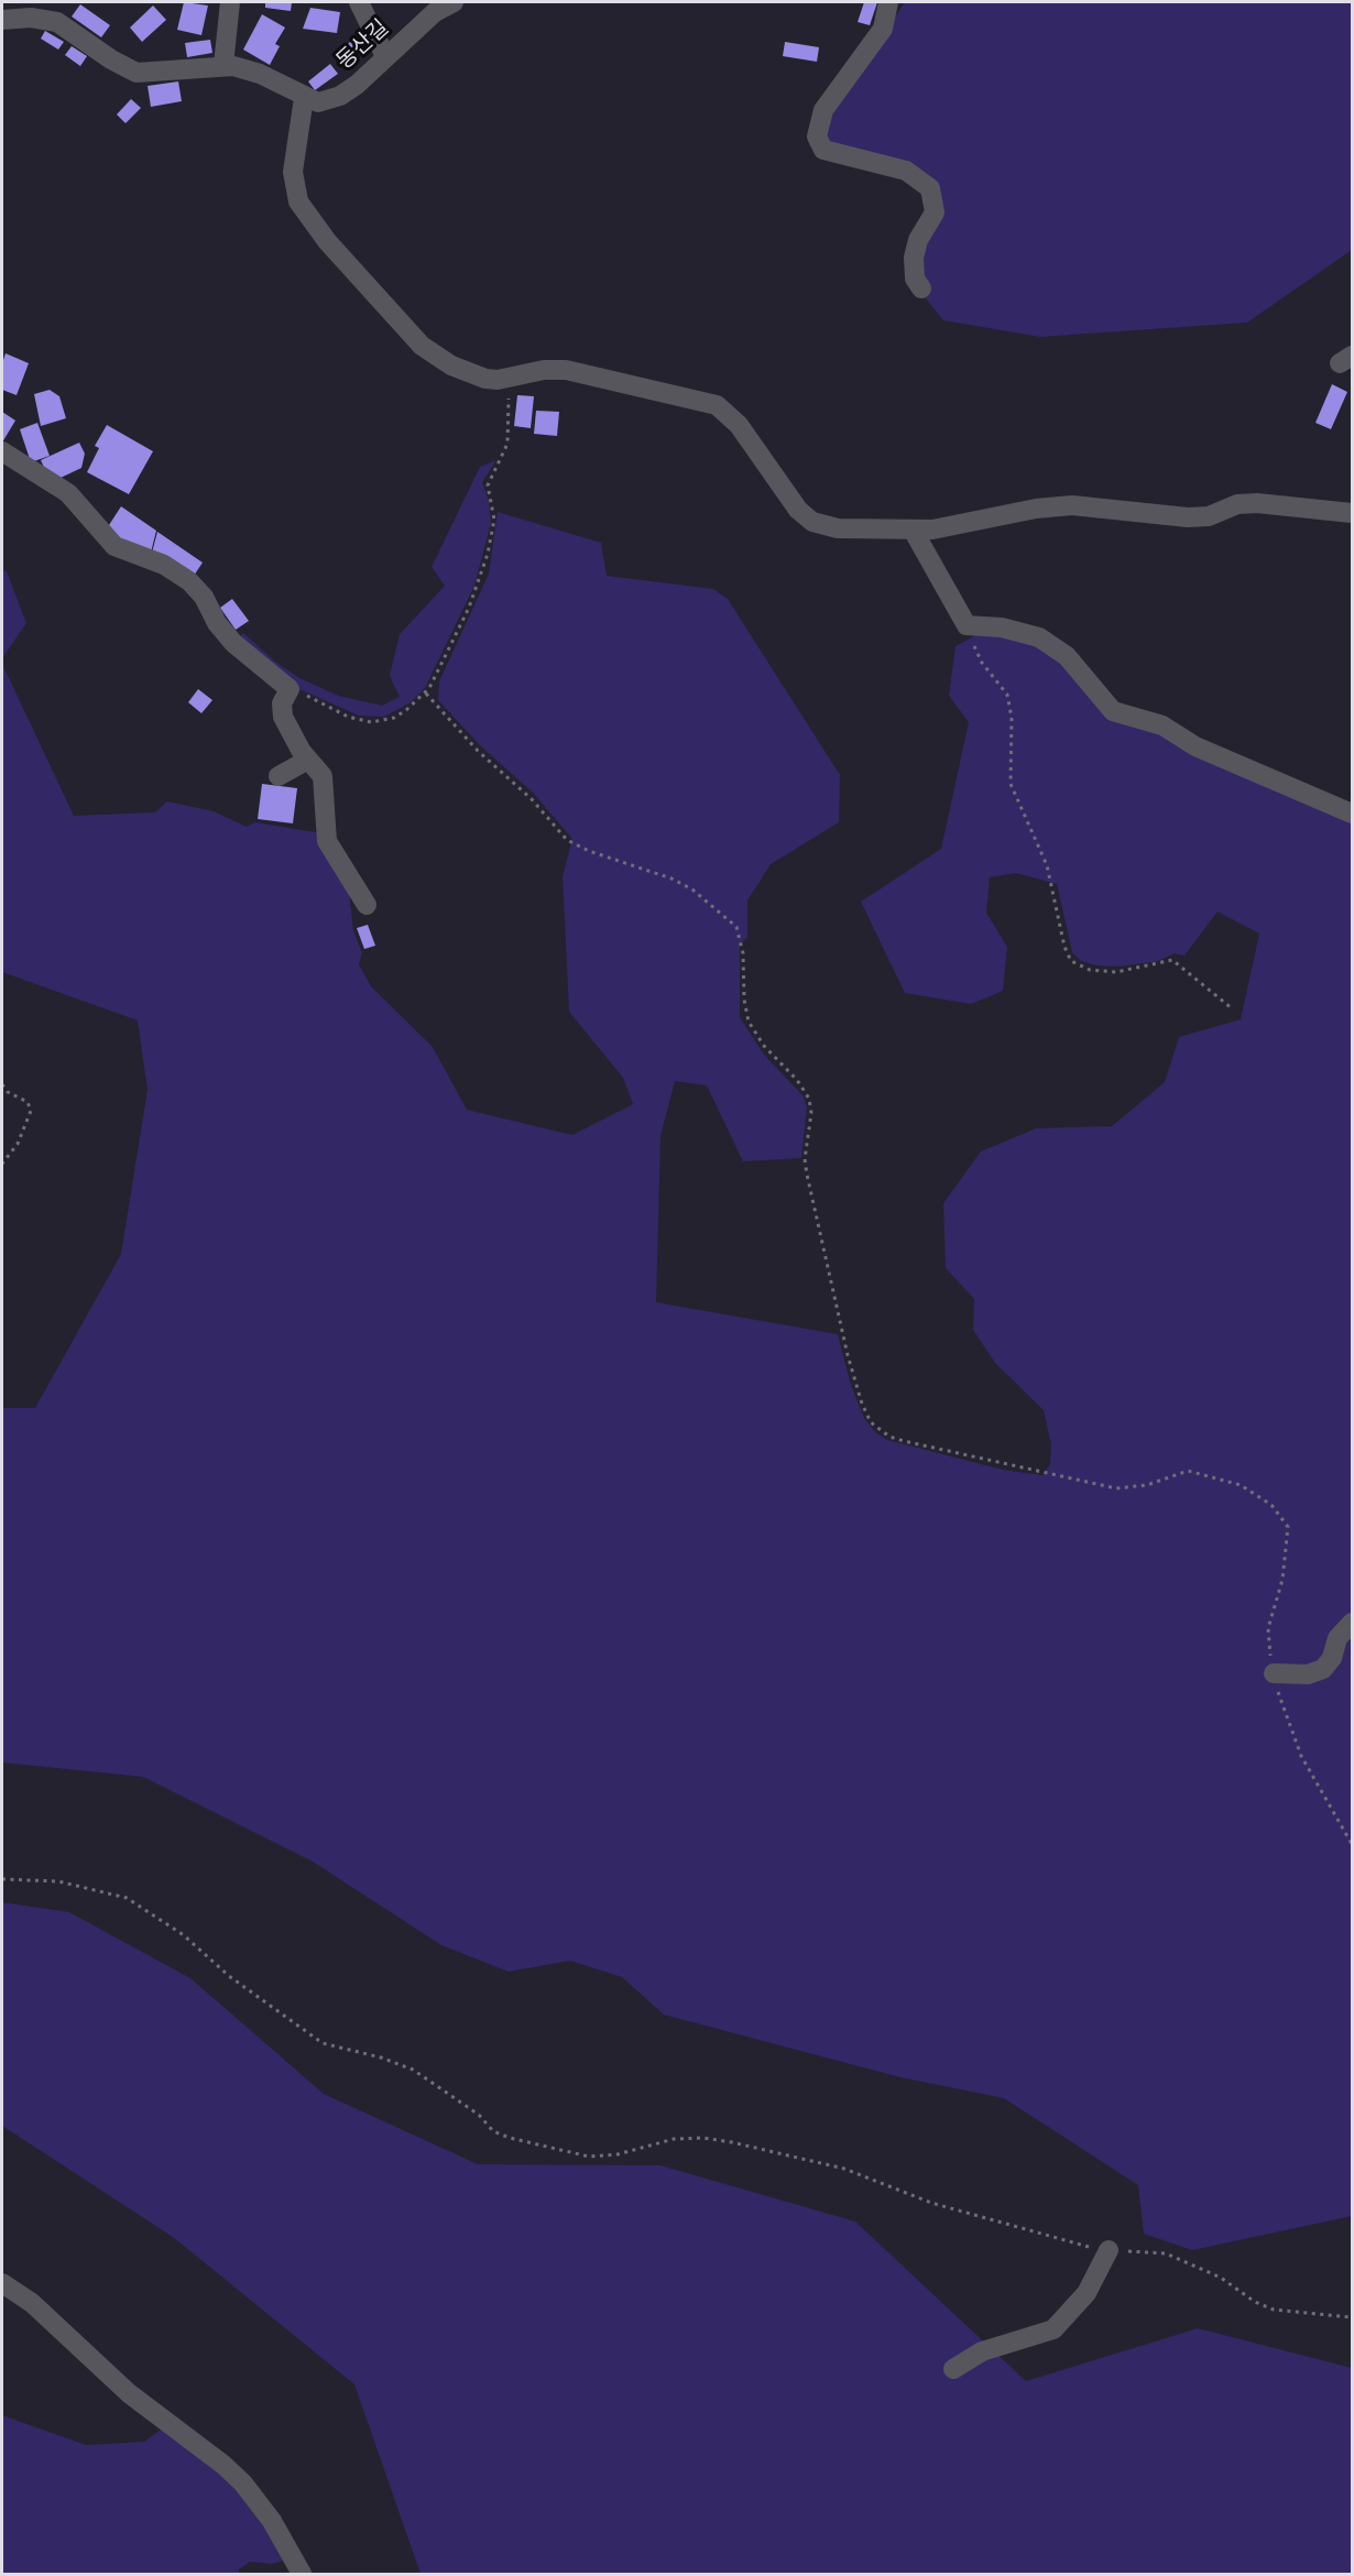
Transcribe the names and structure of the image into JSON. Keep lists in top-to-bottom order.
{
  "streets": {
    "street": ["동산길"]
  }
}
